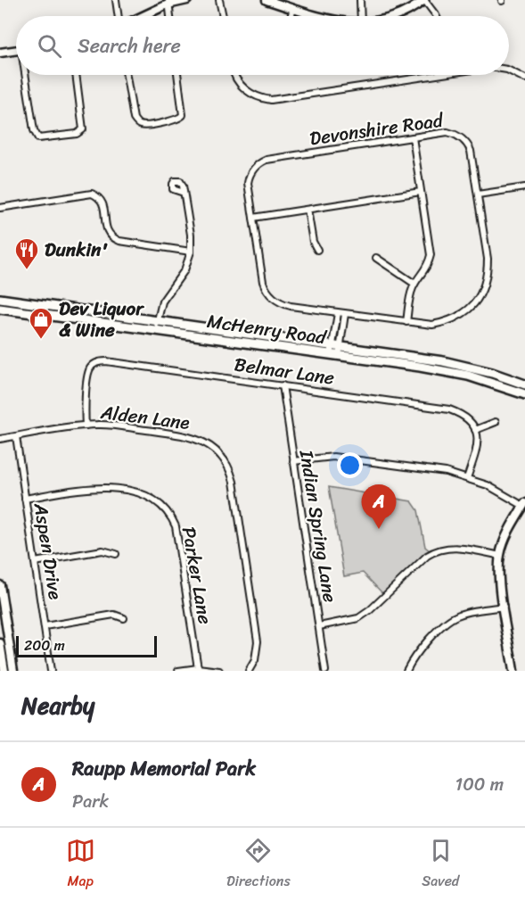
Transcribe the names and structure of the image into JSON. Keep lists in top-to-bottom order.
{
  "streets": {
    "main road": ["McHenry Road"],
    "street": [
      "Devonshire Road",
      "Belmar Lane",
      "Alden Lane",
      "Indian Spring Lane",
      "Aspen Drive",
      "Parker Lane"
    ]
  },
  "crossings": [
    ["Belmar Lane", "Alden Lane"],
    ["Belmar Lane", "Indian Spring Lane"],
    ["Alden Lane", "Aspen Drive"],
    ["Aspen Drive", "Parker Lane"]
  ],
  "places": {
    "restaurant": ["Dunkin'"],
    "shop": ["Dev Liquor & Wine"]
  },
  "scale_bar": "200 m",
  "page": {
    "search": "Search here",
    "pins": "A",
    "scale": "200 m",
    "heading": "Nearby",
    "list": [
      {
        "mark": "A",
        "name": "Raupp Memorial Park",
        "note": "Park",
        "value": "100 m"
      }
    ],
    "nav": ["Map", "Directions", "Saved"]
  }
}
